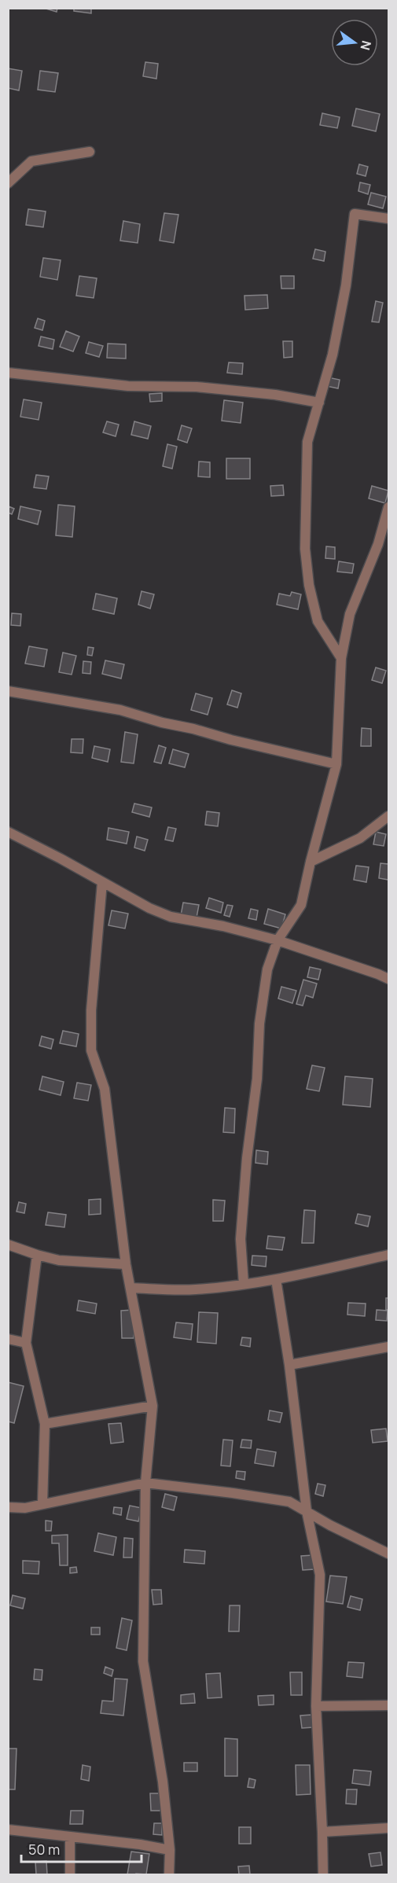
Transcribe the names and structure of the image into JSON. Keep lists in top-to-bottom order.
{
  "scale_bar": "50 m",
  "north": "right"
}
